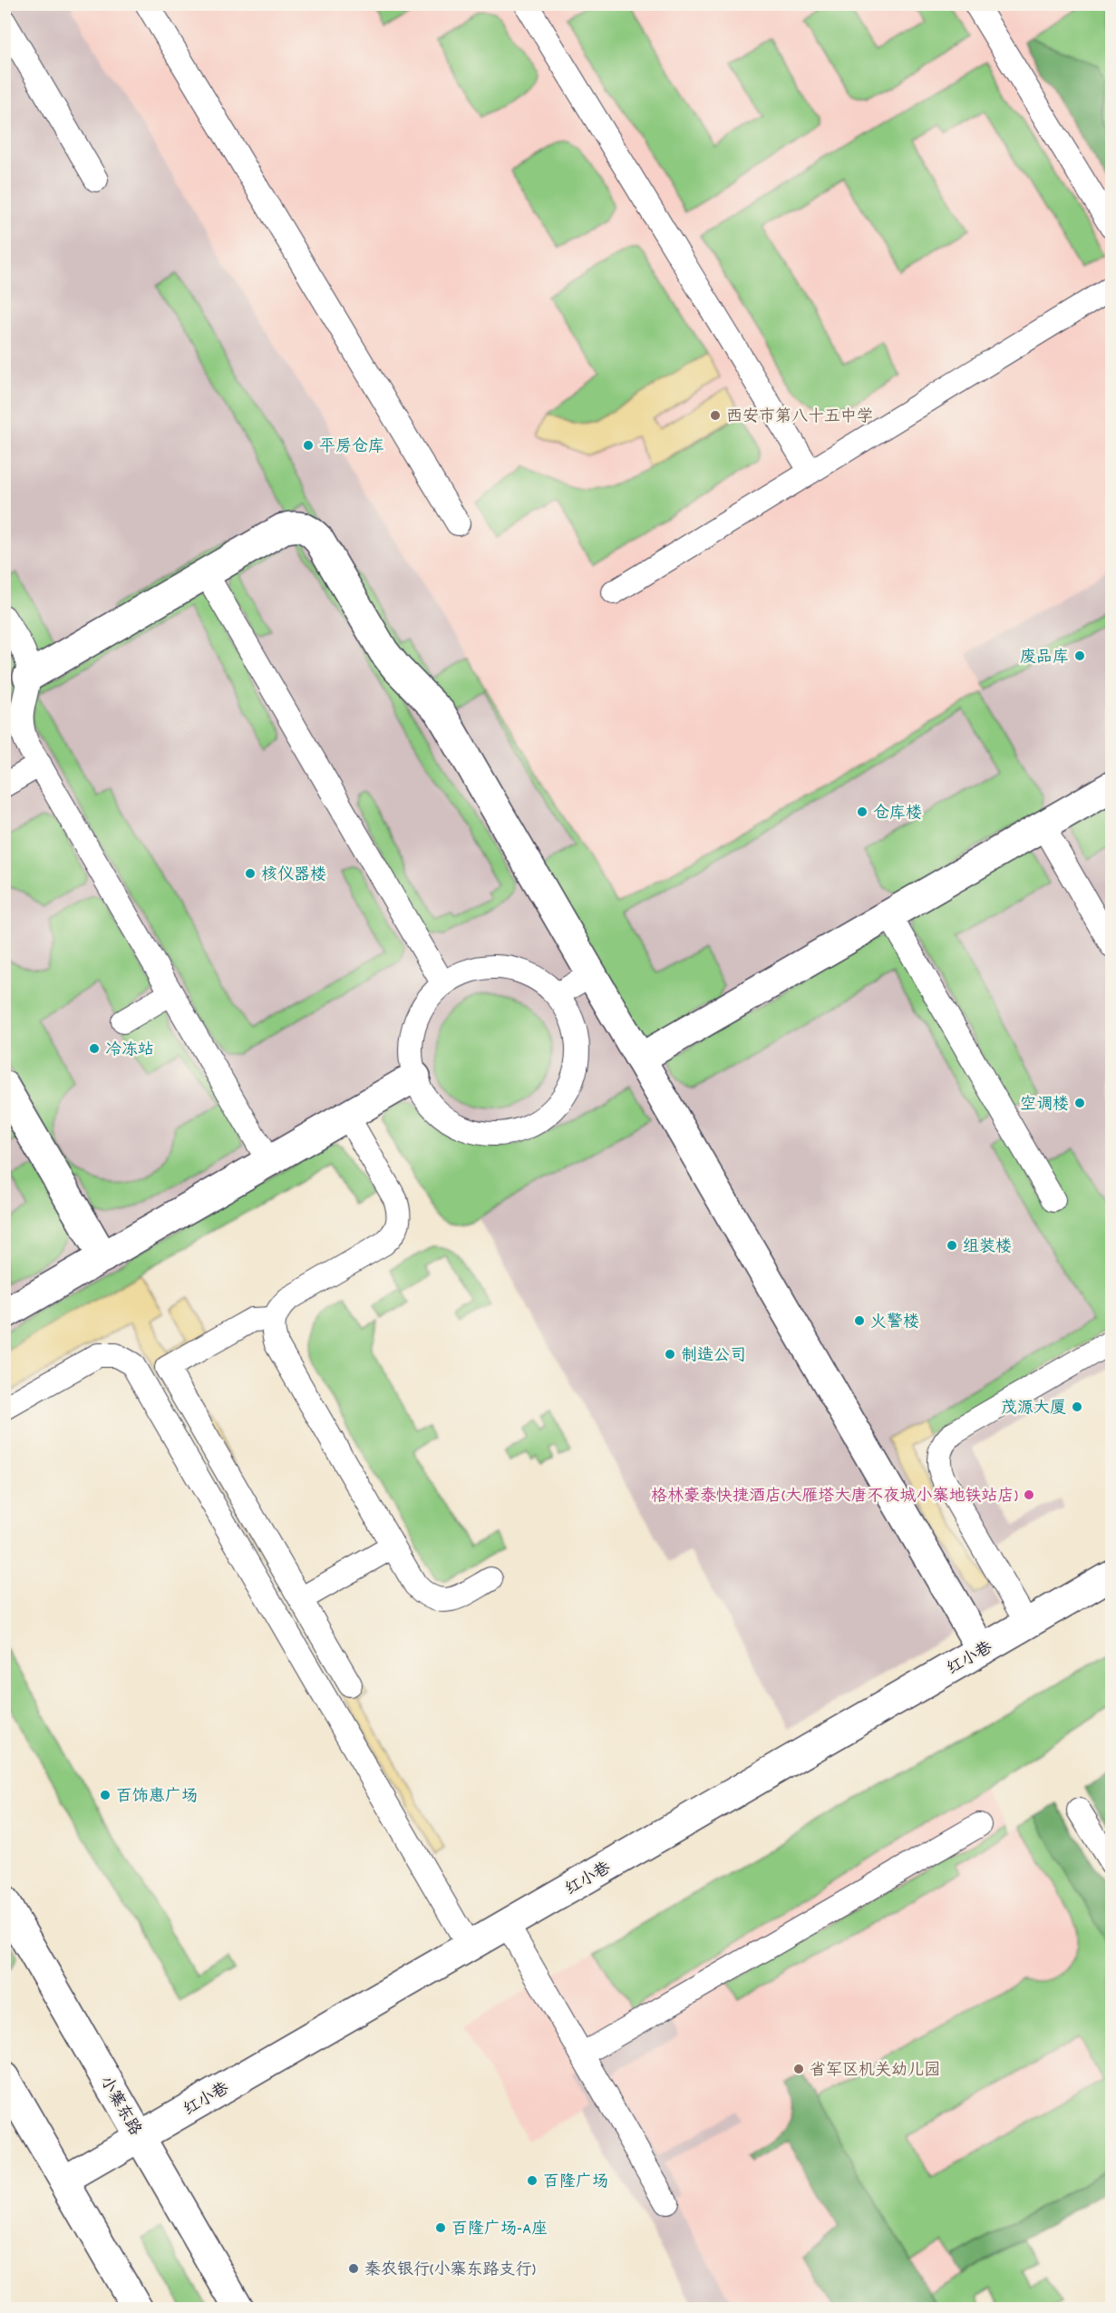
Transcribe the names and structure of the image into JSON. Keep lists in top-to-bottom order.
{
  "streets": {
    "street": ["红小巷", "小寨东路"]
  },
  "crossings": [
    ["红小巷", "小寨东路"]
  ],
  "places": [
    "西安市第八十五中学",
    "平房仓库",
    "废品库",
    "仓库楼",
    "核仪器楼",
    "冷冻站",
    "空调楼",
    "组装楼",
    "火警楼",
    "制造公司",
    "茂源大厦",
    "格林豪泰快捷酒店(大雁塔大唐不夜城小寨地铁站店)",
    "百饰惠广场",
    "省军区机关幼儿园",
    "百隆广场",
    "百隆广场-A座",
    "秦农银行(小寨东路支行)"
  ]
}
